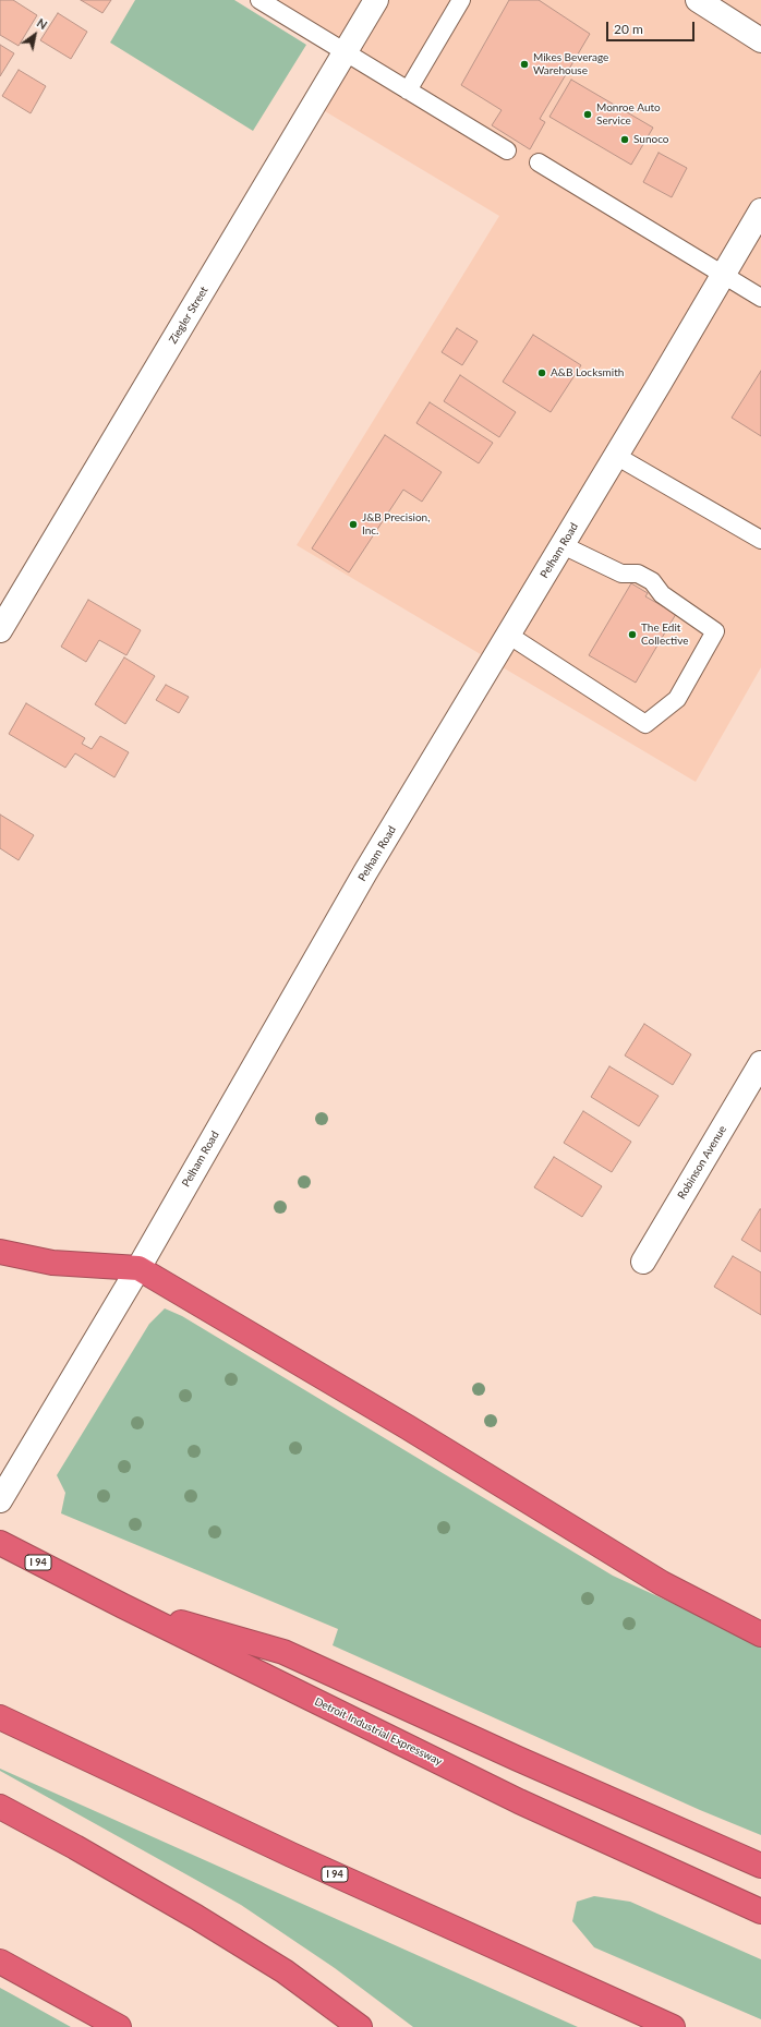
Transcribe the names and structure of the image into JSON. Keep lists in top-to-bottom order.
{
  "streets": {
    "highway": ["I 94", "Detroit Industrial Expressway"],
    "main road": ["Ziegler Street", "Pelham Road", "Robinson Avenue"]
  },
  "places": [
    "Mikes Beverage Warehouse",
    "Monroe Auto Service",
    "Sunoco",
    "A&B Locksmith",
    "J&B Precision, Inc.",
    "The Edit Collective"
  ],
  "scale_bar": "20 m",
  "north": "top right"
}
